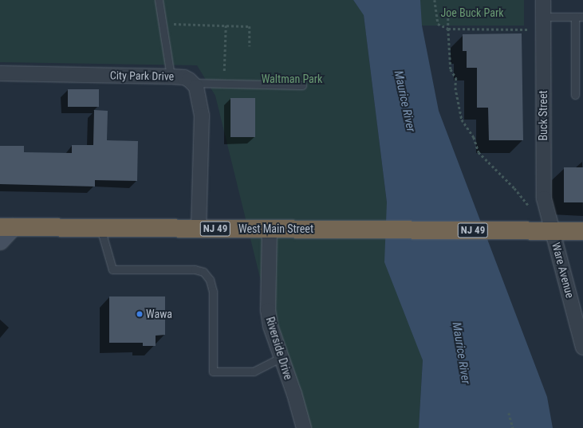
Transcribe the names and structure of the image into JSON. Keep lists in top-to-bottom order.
{
  "streets": {
    "highway": ["NJ 49", "West Main Street"],
    "street": [
      "City Park Drive",
      "Buck Street",
      "Ware Avenue",
      "Riverside Drive"
    ]
  },
  "crossings": [
    ["Buck Street", "NJ 49"],
    ["Buck Street", "West Main Street"],
    ["Buck Street", "Ware Avenue"],
    ["NJ 49", "West Main Street"],
    ["NJ 49", "Ware Avenue"],
    ["West Main Street", "Ware Avenue"],
    ["West Main Street", "Riverside Drive"]
  ],
  "water": ["Maurice River"],
  "parks": ["Joe Buck Park", "Waltman Park"],
  "places": ["Wawa"]
}
